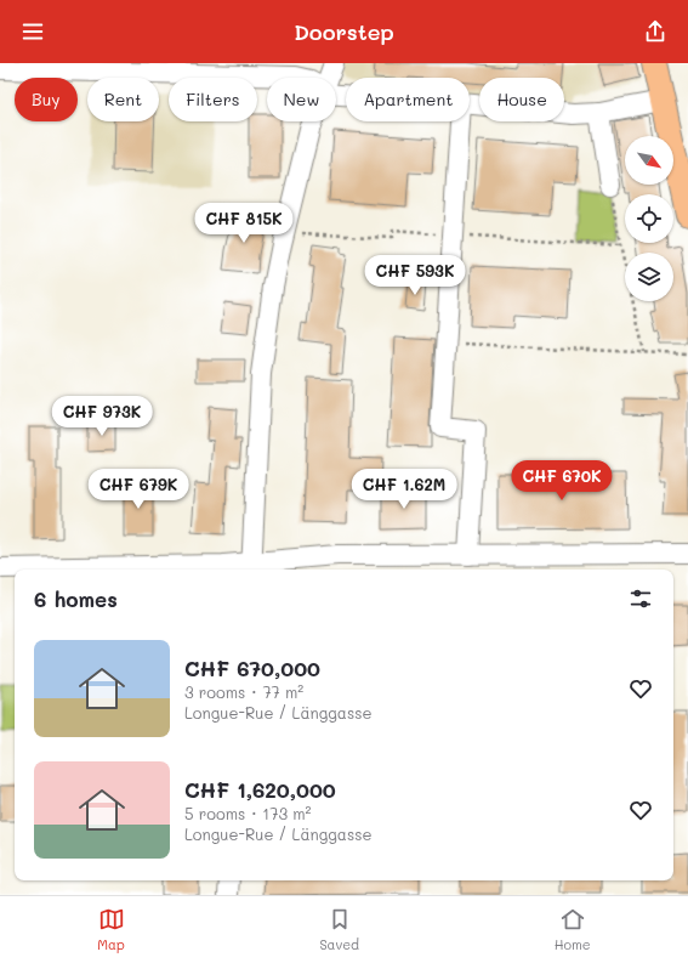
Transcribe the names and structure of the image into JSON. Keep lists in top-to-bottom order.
{
  "north": "bottom right",
  "page": {
    "header": "Doorstep",
    "chip": [
      "Buy",
      "Rent",
      "Filters",
      "New",
      "Apartment",
      "House"
    ],
    "price": [
      "CHF 815K",
      "CHF 593K",
      "CHF 973K",
      "CHF 670K",
      "CHF 679K",
      "CHF 1.62M"
    ],
    "heading": "6 homes",
    "list": [
      {
        "name": "CHF 670,000",
        "note": "3 rooms · 77 m² · Longue-Rue / Länggasse"
      },
      {
        "name": "CHF 1,620,000",
        "note": "5 rooms · 173 m² · Longue-Rue / Länggasse"
      }
    ],
    "tabs": ["Map", "Saved", "Home"]
  }
}
